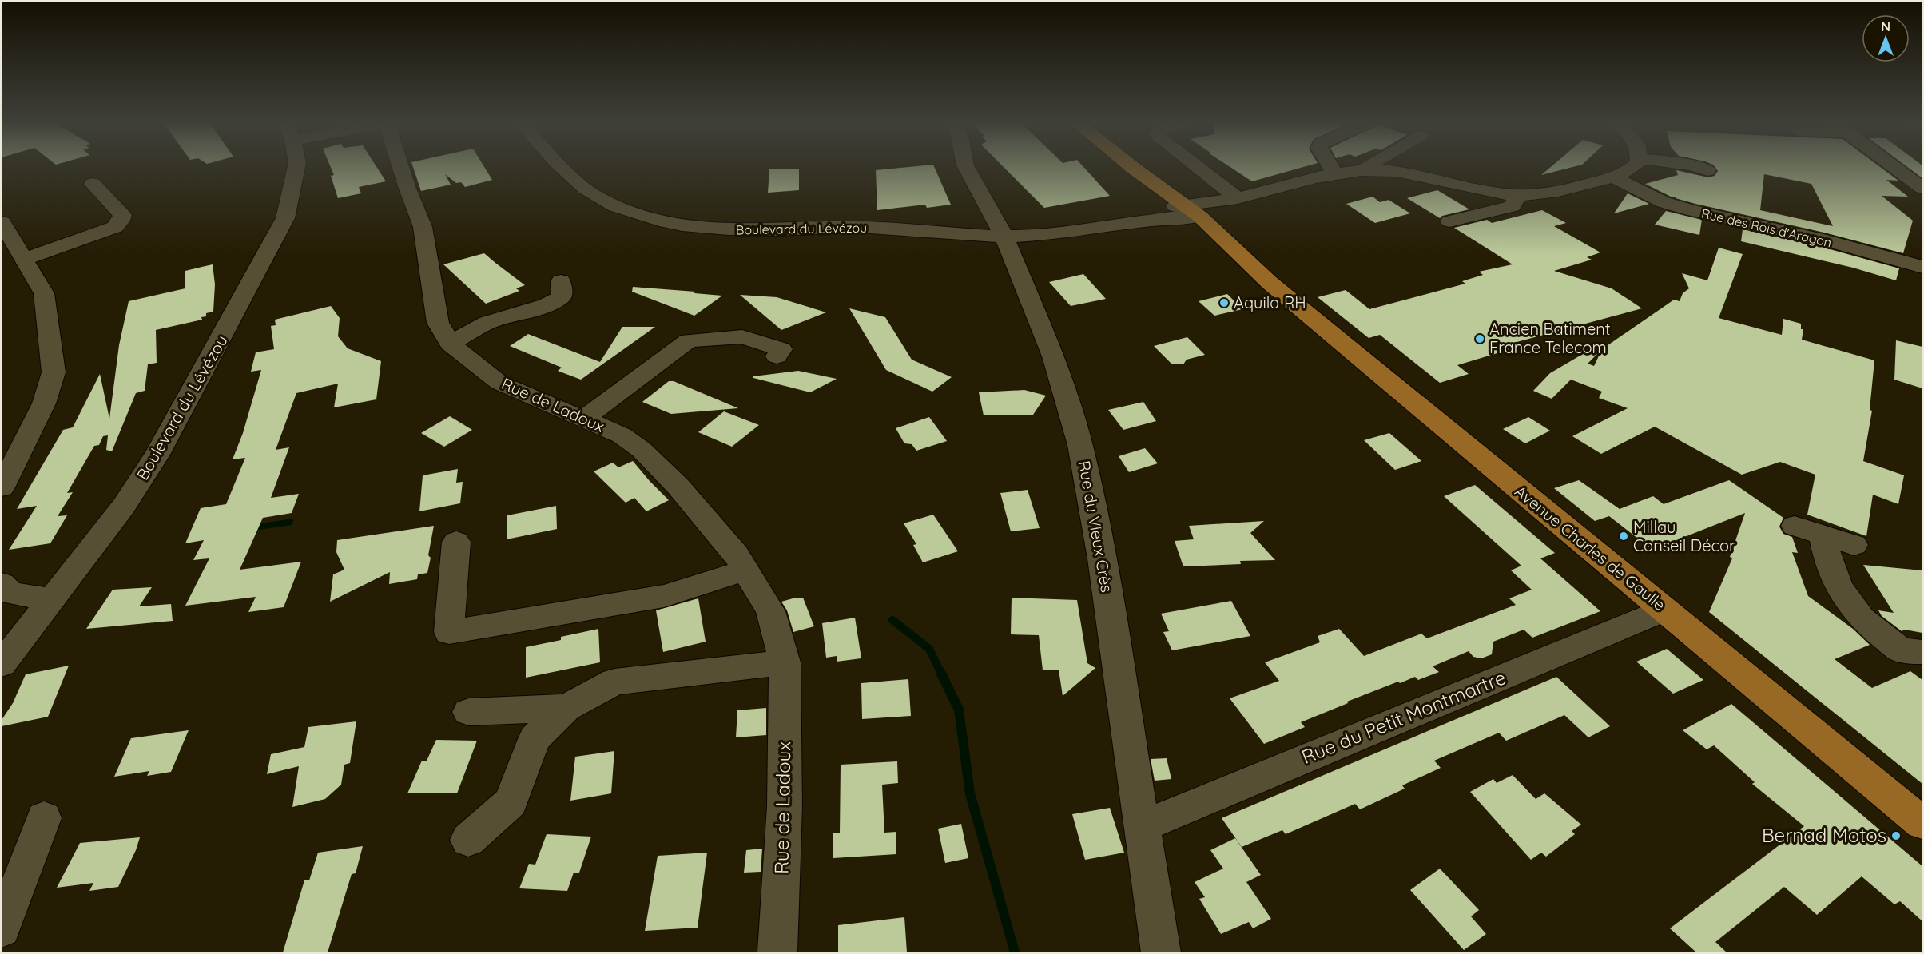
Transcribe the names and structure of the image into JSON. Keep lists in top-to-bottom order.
{
  "streets": {
    "main road": ["Avenue Charles de Gaulle"],
    "street": [
      "Rue des Rois d'Aragon",
      "Boulevard du Lévézou",
      "Rue de Ladoux",
      "Rue du Vieux Crès",
      "Rue du Petit Montmartre"
    ]
  },
  "crossings": [
    ["Rue des Rois d'Aragon", "Boulevard du Lévézou"],
    ["Boulevard du Lévézou", "Rue du Vieux Crès"],
    ["Boulevard du Lévézou", "Avenue Charles de Gaulle"],
    ["Rue du Vieux Crès", "Rue du Petit Montmartre"],
    ["Avenue Charles de Gaulle", "Rue du Petit Montmartre"]
  ],
  "places": [
    "Aquila RH",
    "Ancien Batiment France Telecom",
    "Millau Conseil Décor",
    "Bernad Motos"
  ],
  "north": "top"
}
